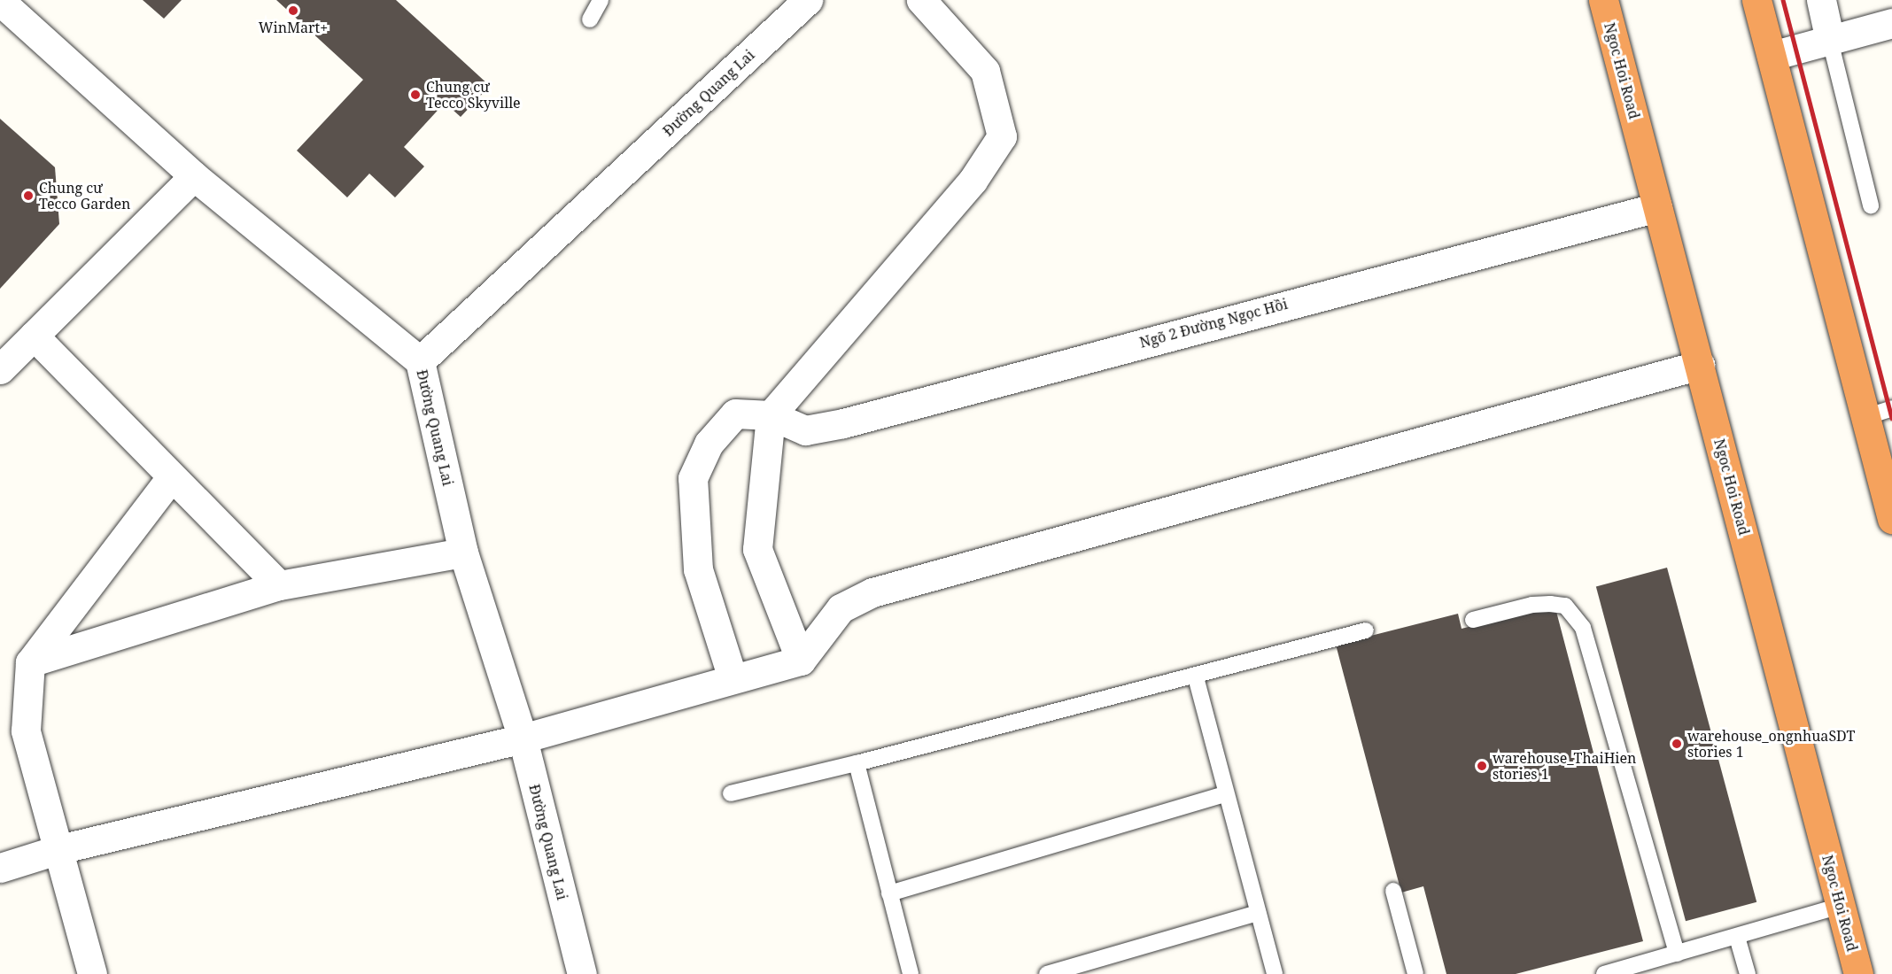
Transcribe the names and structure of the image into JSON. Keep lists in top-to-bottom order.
{
  "streets": {
    "highway": ["Ngoc Hoi Road"],
    "street": ["Đường Quang Lai", "Ngõ 2 Đường Ngọc Hồi"]
  },
  "crossings": [
    ["Ngoc Hoi Road", "Ngõ 2 Đường Ngọc Hồi"]
  ],
  "places": [
    "WinMart+",
    "Chung cư Tecco Skyville",
    "Chung cư Tecco Garden",
    "warehouse_ongnhuaSDT stories 1",
    "warehouse_ThaiHien stories 1"
  ]
}
